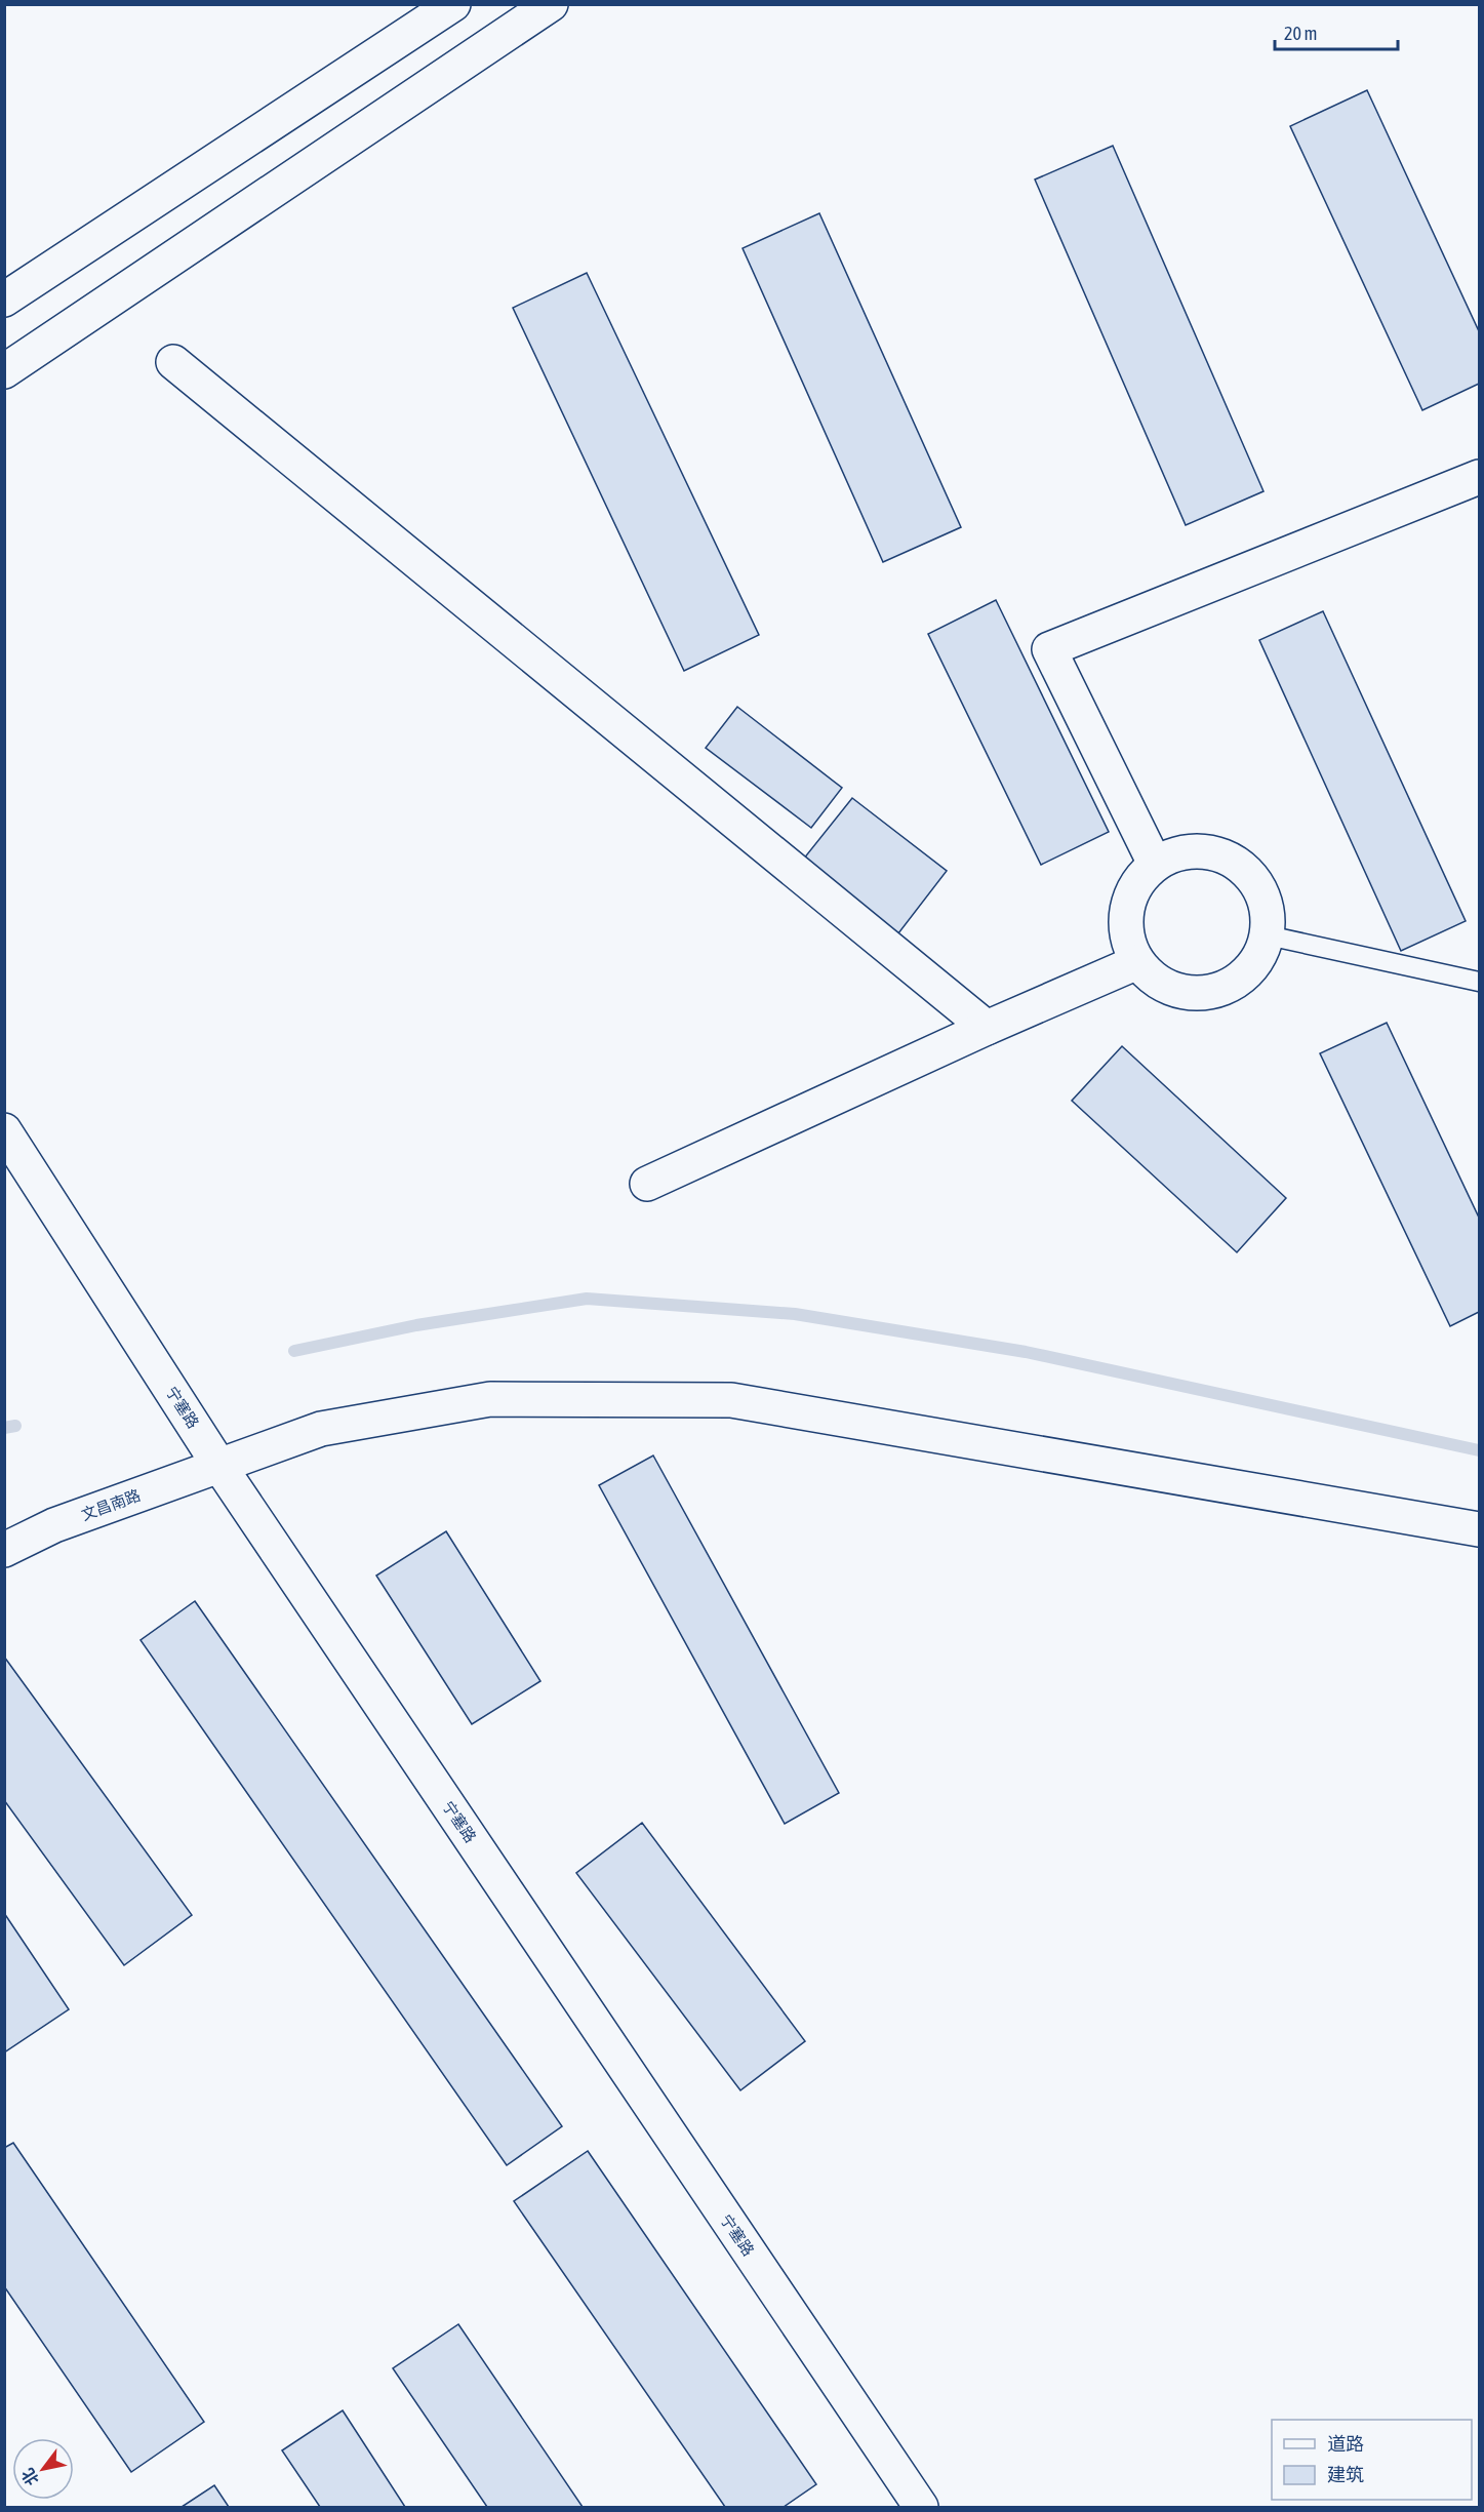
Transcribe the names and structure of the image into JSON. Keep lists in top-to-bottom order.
{
  "streets": {
    "street": ["宁塞路", "文昌南路"]
  },
  "crossings": [
    ["宁塞路", "文昌南路"]
  ],
  "legend": ["道路", "建筑"],
  "scale_bar": "20 m",
  "north": "bottom left"
}
